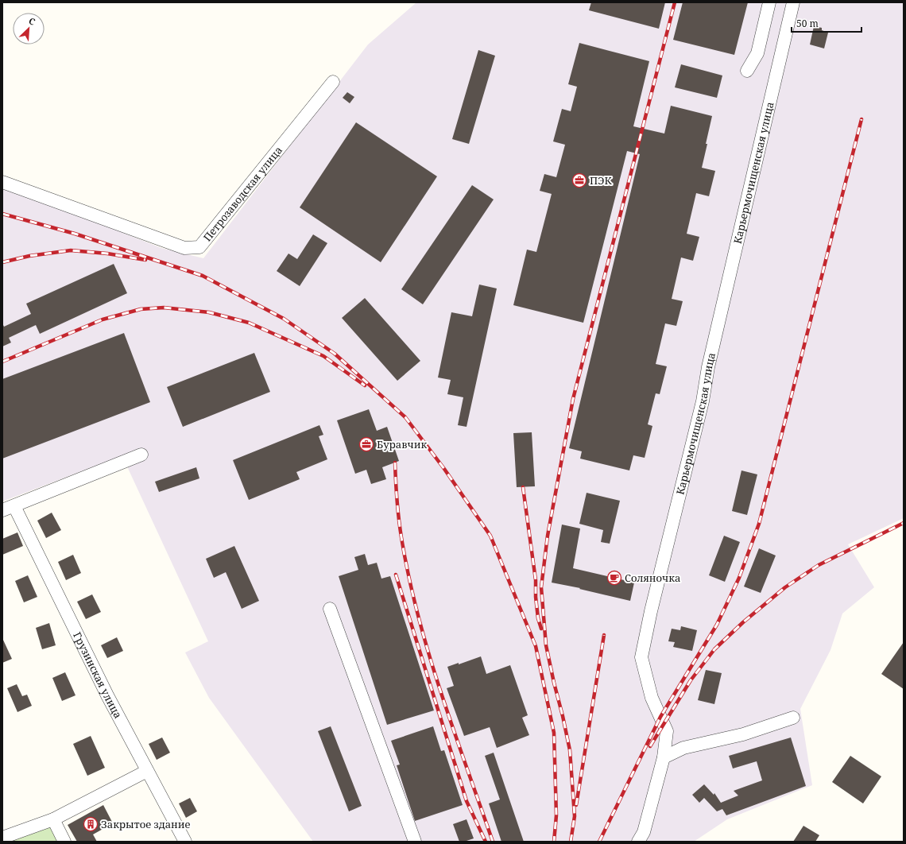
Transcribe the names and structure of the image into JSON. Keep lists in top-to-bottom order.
{
  "streets": {
    "street": ["Карьермочищенская улица", "Петрозаводская улица", "Грузинская улица"]
  },
  "places": {
    "office": ["ПЭК", "Буравчик"],
    "cafe": ["Соляночка"],
    "building": ["Закрытое здание"]
  },
  "scale_bar": "50 m",
  "north": "top right"
}
